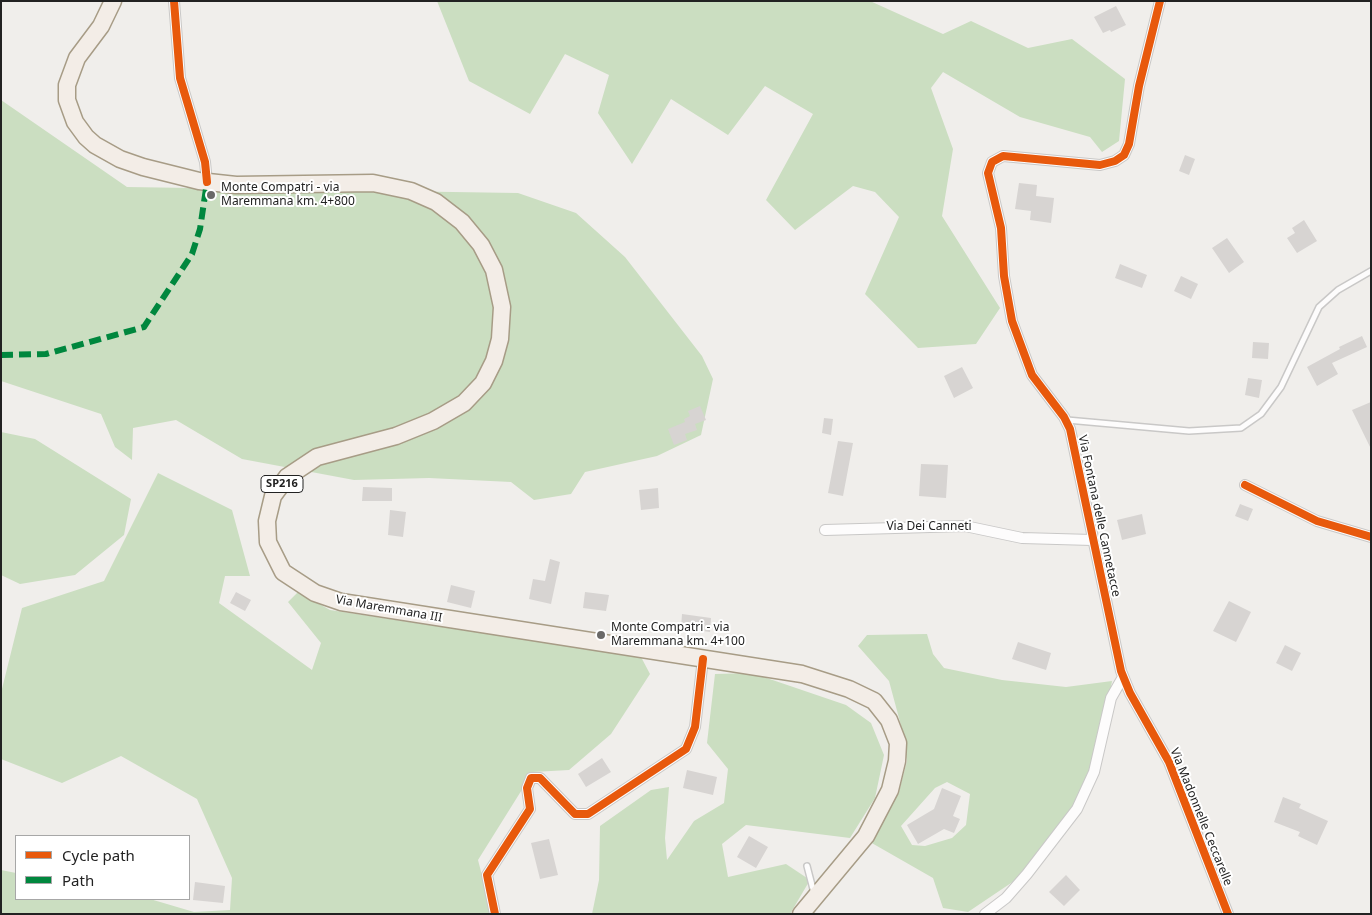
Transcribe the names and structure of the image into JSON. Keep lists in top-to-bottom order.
{
  "streets": {
    "main road": ["SP216", "Via Maremmana III"],
    "street": ["Via Fontana delle Cannetacce", "Via Dei Canneti", "Via Madonnelle Ceccarelle"]
  },
  "crossings": [
    ["Via Fontana delle Cannetacce", "Via Dei Canneti"],
    ["Via Fontana delle Cannetacce", "Via Madonnelle Ceccarelle"]
  ],
  "places": ["Monte Compatri - via Maremmana km. 4+800", "Monte Compatri - via Maremmana km. 4+100"],
  "legend": ["Cycle path", "Path"]
}
